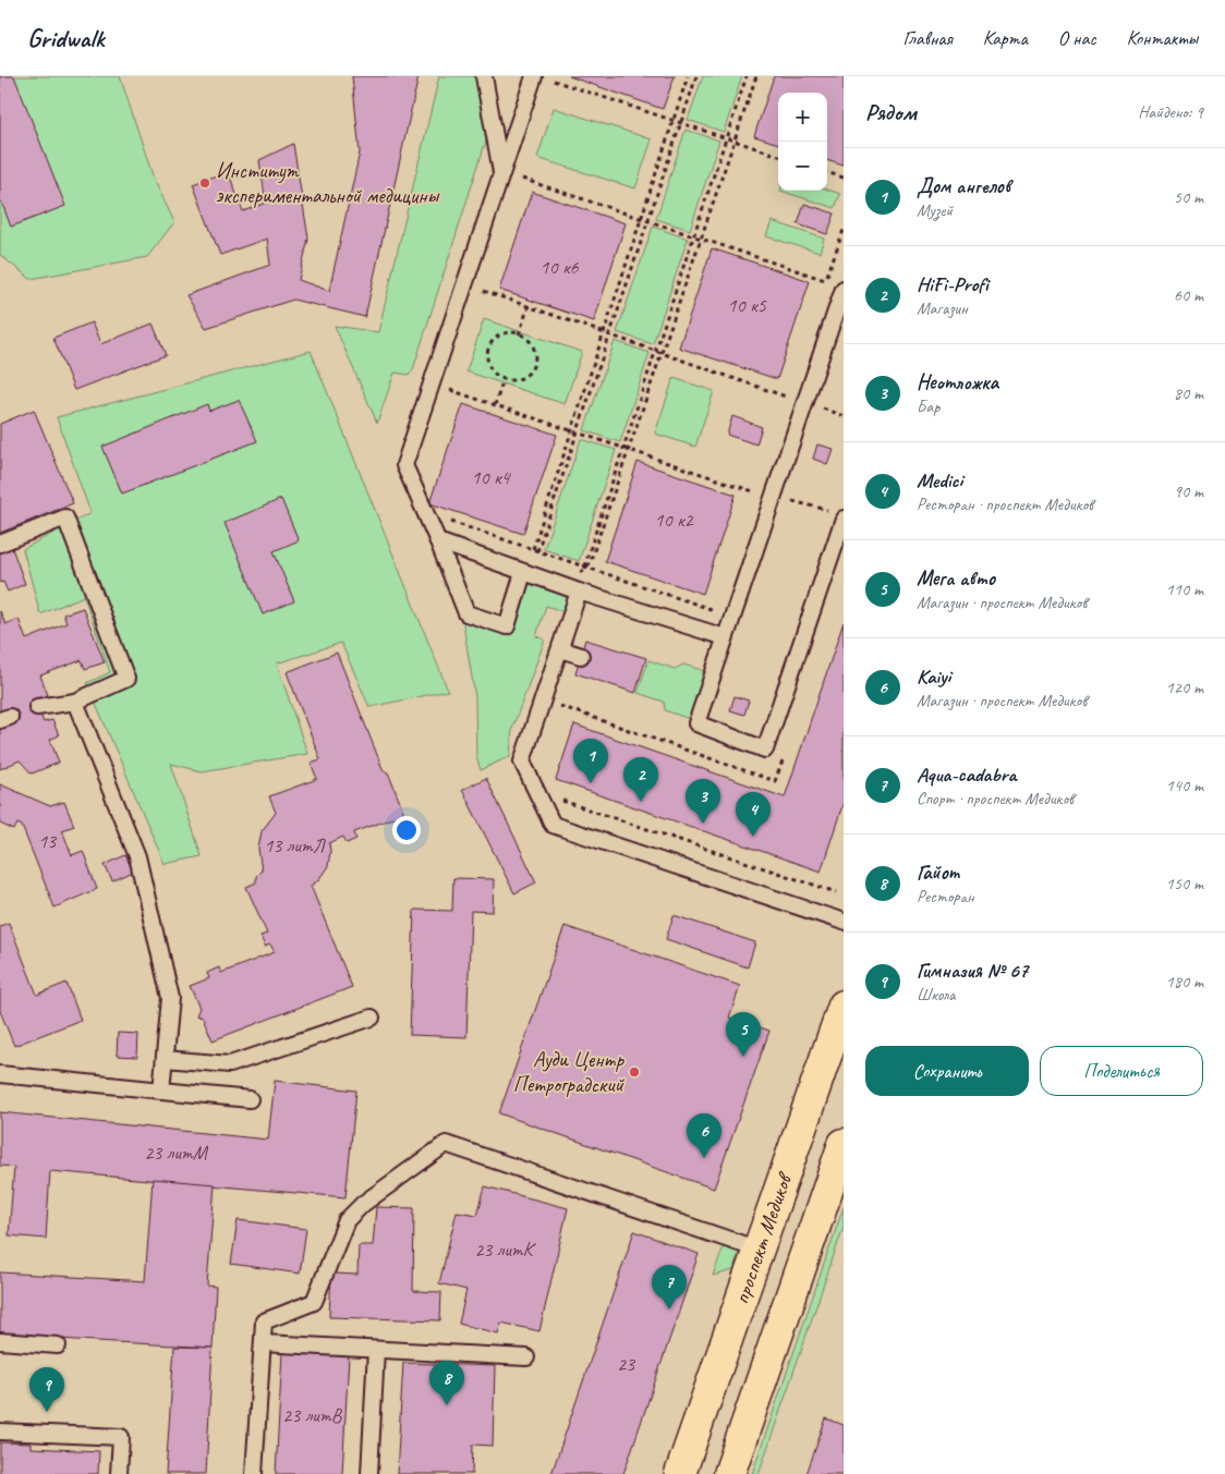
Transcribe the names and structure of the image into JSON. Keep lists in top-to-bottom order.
{
  "streets": {
    "main road": ["проспект Медиков"]
  },
  "places": ["Институт экспериментальной медицины", "Ауди Центр Петроградский"],
  "house_numbers": [
    "10 к6",
    "10 к5",
    "10 к4",
    "10 к2",
    "13",
    "13 литЛ",
    "23 литМ",
    "23 литК",
    "23",
    "23 литВ"
  ],
  "page": {
    "header": "Gridwalk",
    "nav": [
      "Главная",
      "Карта",
      "О нас",
      "Контакты"
    ],
    "heading": ["Рядом", "Найдено: 9"],
    "map_buttons": ["+", "−"],
    "list": [
      {
        "mark": "1",
        "name": "Дом ангелов",
        "note": "Музей",
        "value": "50 m"
      },
      {
        "mark": "2",
        "name": "HiFi-Profi",
        "note": "Магазин",
        "value": "60 m"
      },
      {
        "mark": "3",
        "name": "Неотложка",
        "note": "Бар",
        "value": "80 m"
      },
      {
        "mark": "4",
        "name": "Medici",
        "note": "Ресторан · проспект Медиков",
        "value": "90 m"
      },
      {
        "mark": "5",
        "name": "Мега авто",
        "note": "Магазин · проспект Медиков",
        "value": "110 m"
      },
      {
        "mark": "6",
        "name": "Kaiyi",
        "note": "Магазин · проспект Медиков",
        "value": "120 m"
      },
      {
        "mark": "7",
        "name": "Aqua-cadabra",
        "note": "Спорт · проспект Медиков",
        "value": "140 m"
      },
      {
        "mark": "8",
        "name": "Гайот",
        "note": "Ресторан",
        "value": "150 m"
      },
      {
        "mark": "9",
        "name": "Гимназия № 67",
        "note": "Школа",
        "value": "180 m"
      }
    ],
    "pins": [
      "1",
      "2",
      "3",
      "4",
      "5",
      "6",
      "7",
      "8",
      "9"
    ],
    "buttons": ["Сохранить", "Поделиться"]
  }
}
